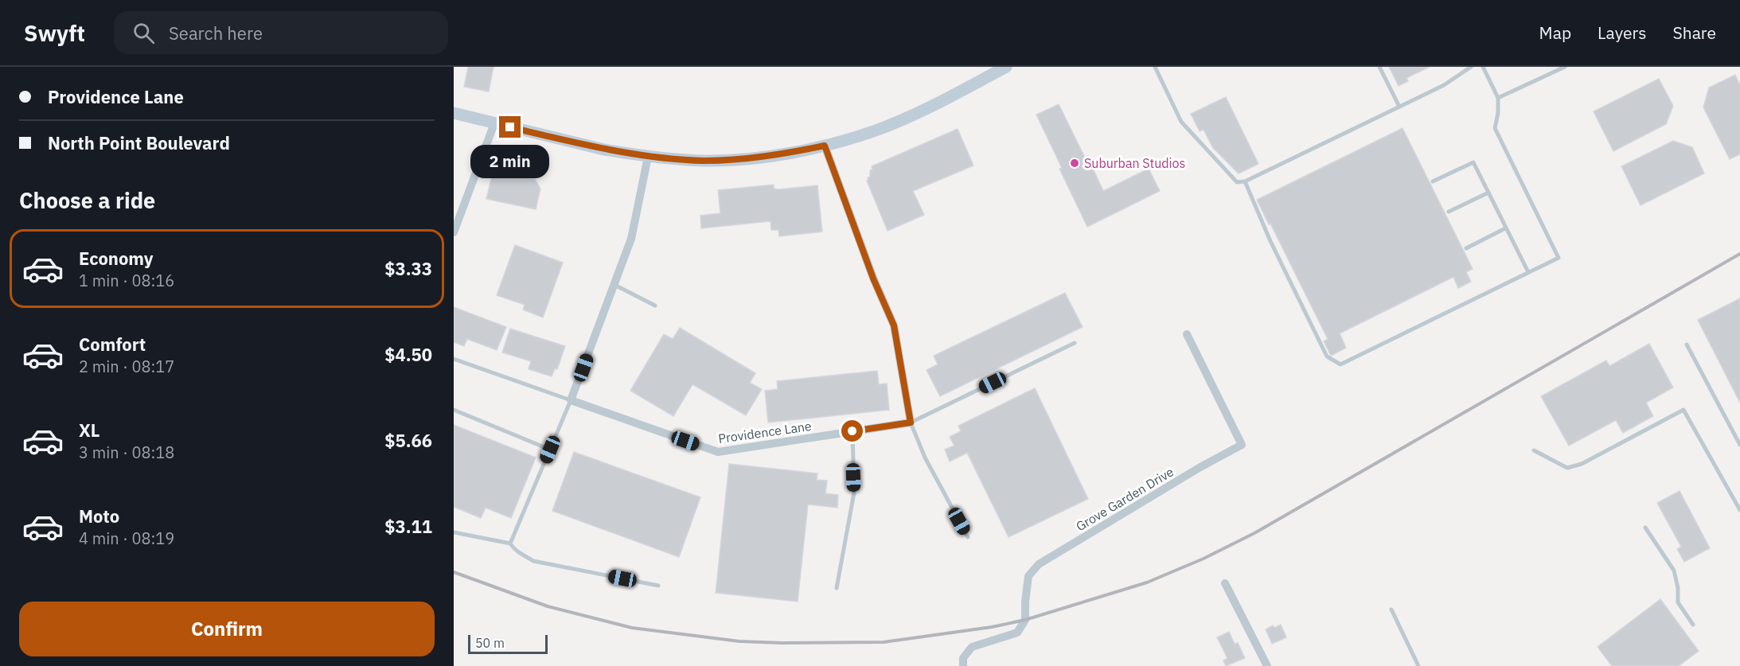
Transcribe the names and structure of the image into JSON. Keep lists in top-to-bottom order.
{
  "streets": {
    "street": ["Providence Lane", "Grove Garden Drive"]
  },
  "places": ["Suburban Studios"],
  "scale_bar": "50 m",
  "page": {
    "header": "Swyft",
    "search": "Search here",
    "nav": ["Map", "Layers", "Share"],
    "banner": ["Providence Lane", "North Point Boulevard"],
    "bubble": "2 min",
    "heading": "Choose a ride",
    "list": [
      {
        "name": "Economy",
        "note": "1 min · 08:16",
        "value": "$3.33"
      },
      {
        "name": "Comfort",
        "note": "2 min · 08:17",
        "value": "$4.50"
      },
      {
        "name": "XL",
        "note": "3 min · 08:18",
        "value": "$5.66"
      },
      {
        "name": "Moto",
        "note": "4 min · 08:19",
        "value": "$3.11"
      }
    ],
    "buttons": "Confirm",
    "scale": "50 m"
  }
}
